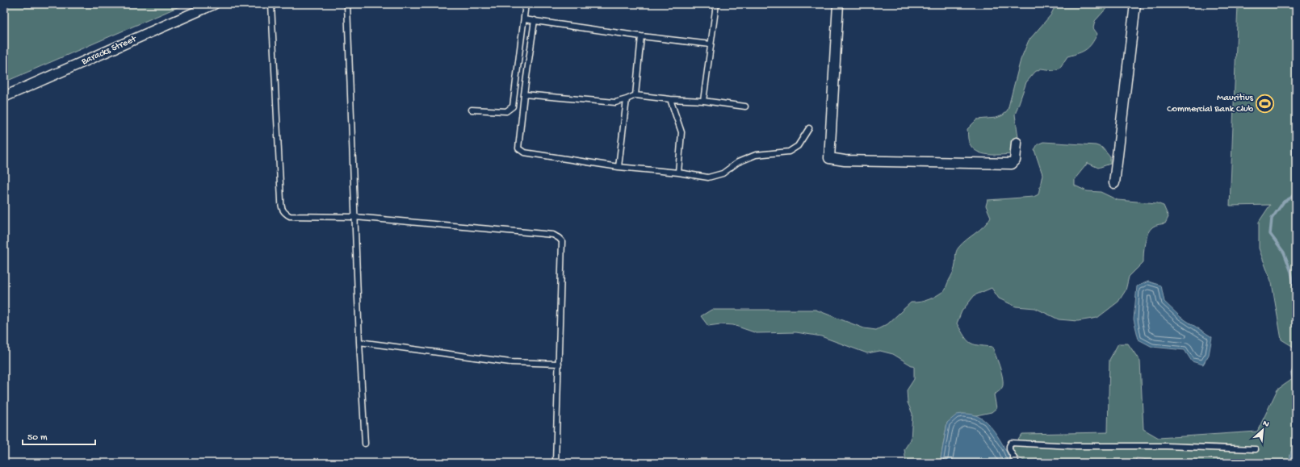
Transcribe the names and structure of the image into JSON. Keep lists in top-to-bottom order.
{
  "streets": {
    "street": ["Baracks Street"]
  },
  "places": {
    "sports": ["Mauritius Commercial Bank Club"]
  },
  "scale_bar": "50 m",
  "north": "top right"
}
